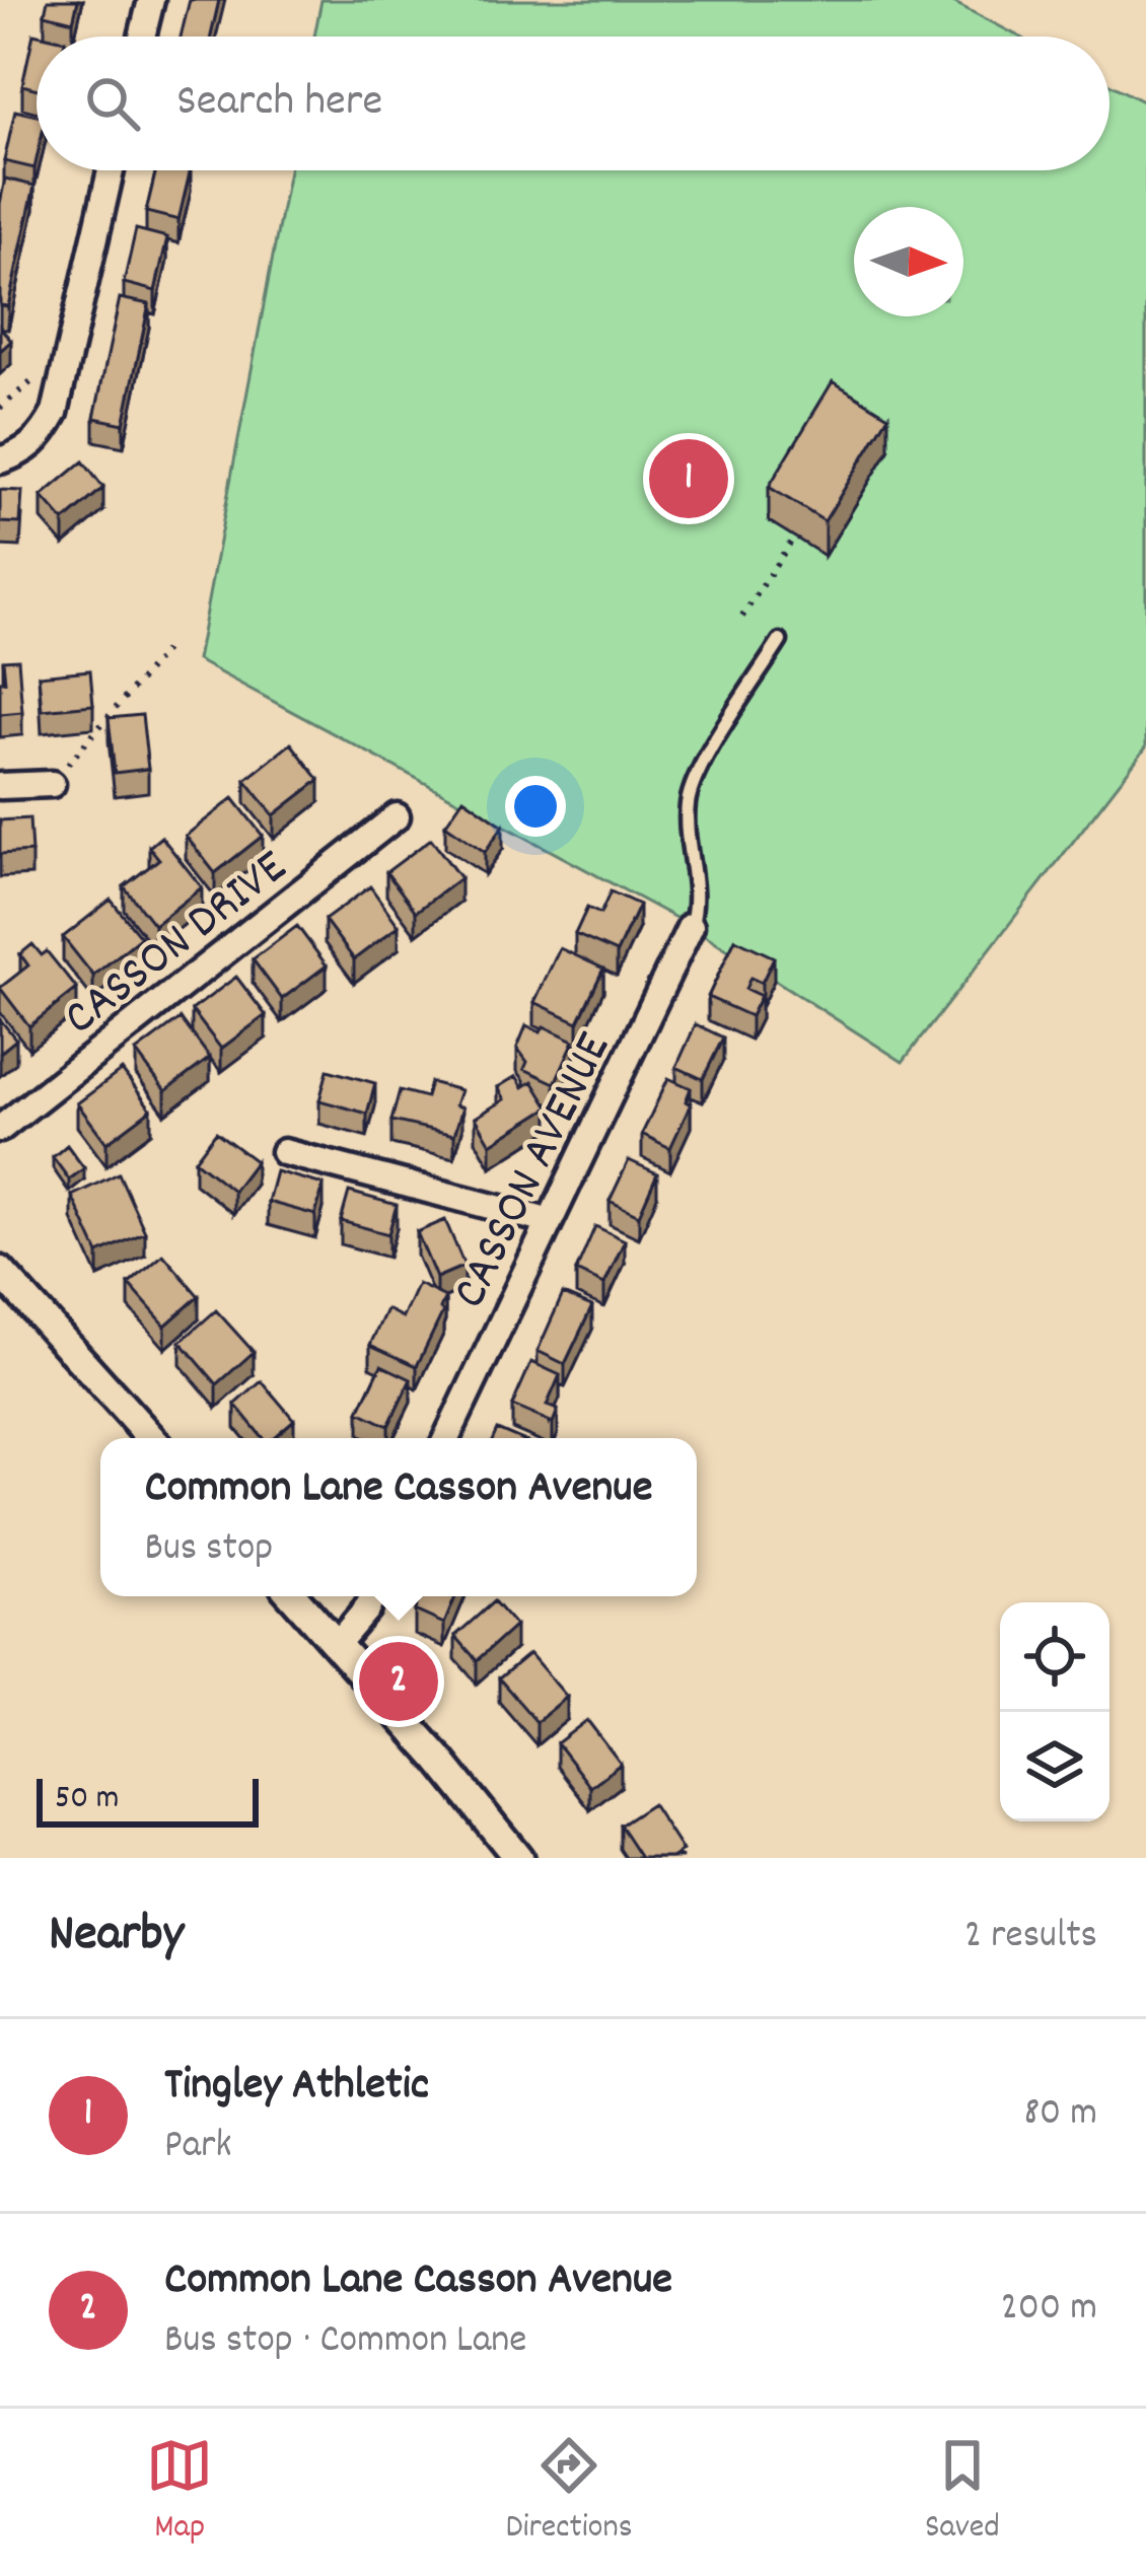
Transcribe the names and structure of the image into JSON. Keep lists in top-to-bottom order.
{
  "streets": {
    "street": ["CASSON DRIVE", "CASSON AVENUE"]
  },
  "scale_bar": "50 m",
  "north": "right",
  "page": {
    "search": "Search here",
    "pins": ["1", "2"],
    "popup": ["Common Lane Casson Avenue", "Bus stop"],
    "scale": "50 m",
    "heading": ["Nearby", "2 results"],
    "list": [
      {
        "mark": "1",
        "name": "Tingley Athletic",
        "note": "Park",
        "value": "80 m"
      },
      {
        "mark": "2",
        "name": "Common Lane Casson Avenue",
        "note": "Bus stop · Common Lane",
        "value": "200 m"
      }
    ],
    "nav": ["Map", "Directions", "Saved"]
  }
}
